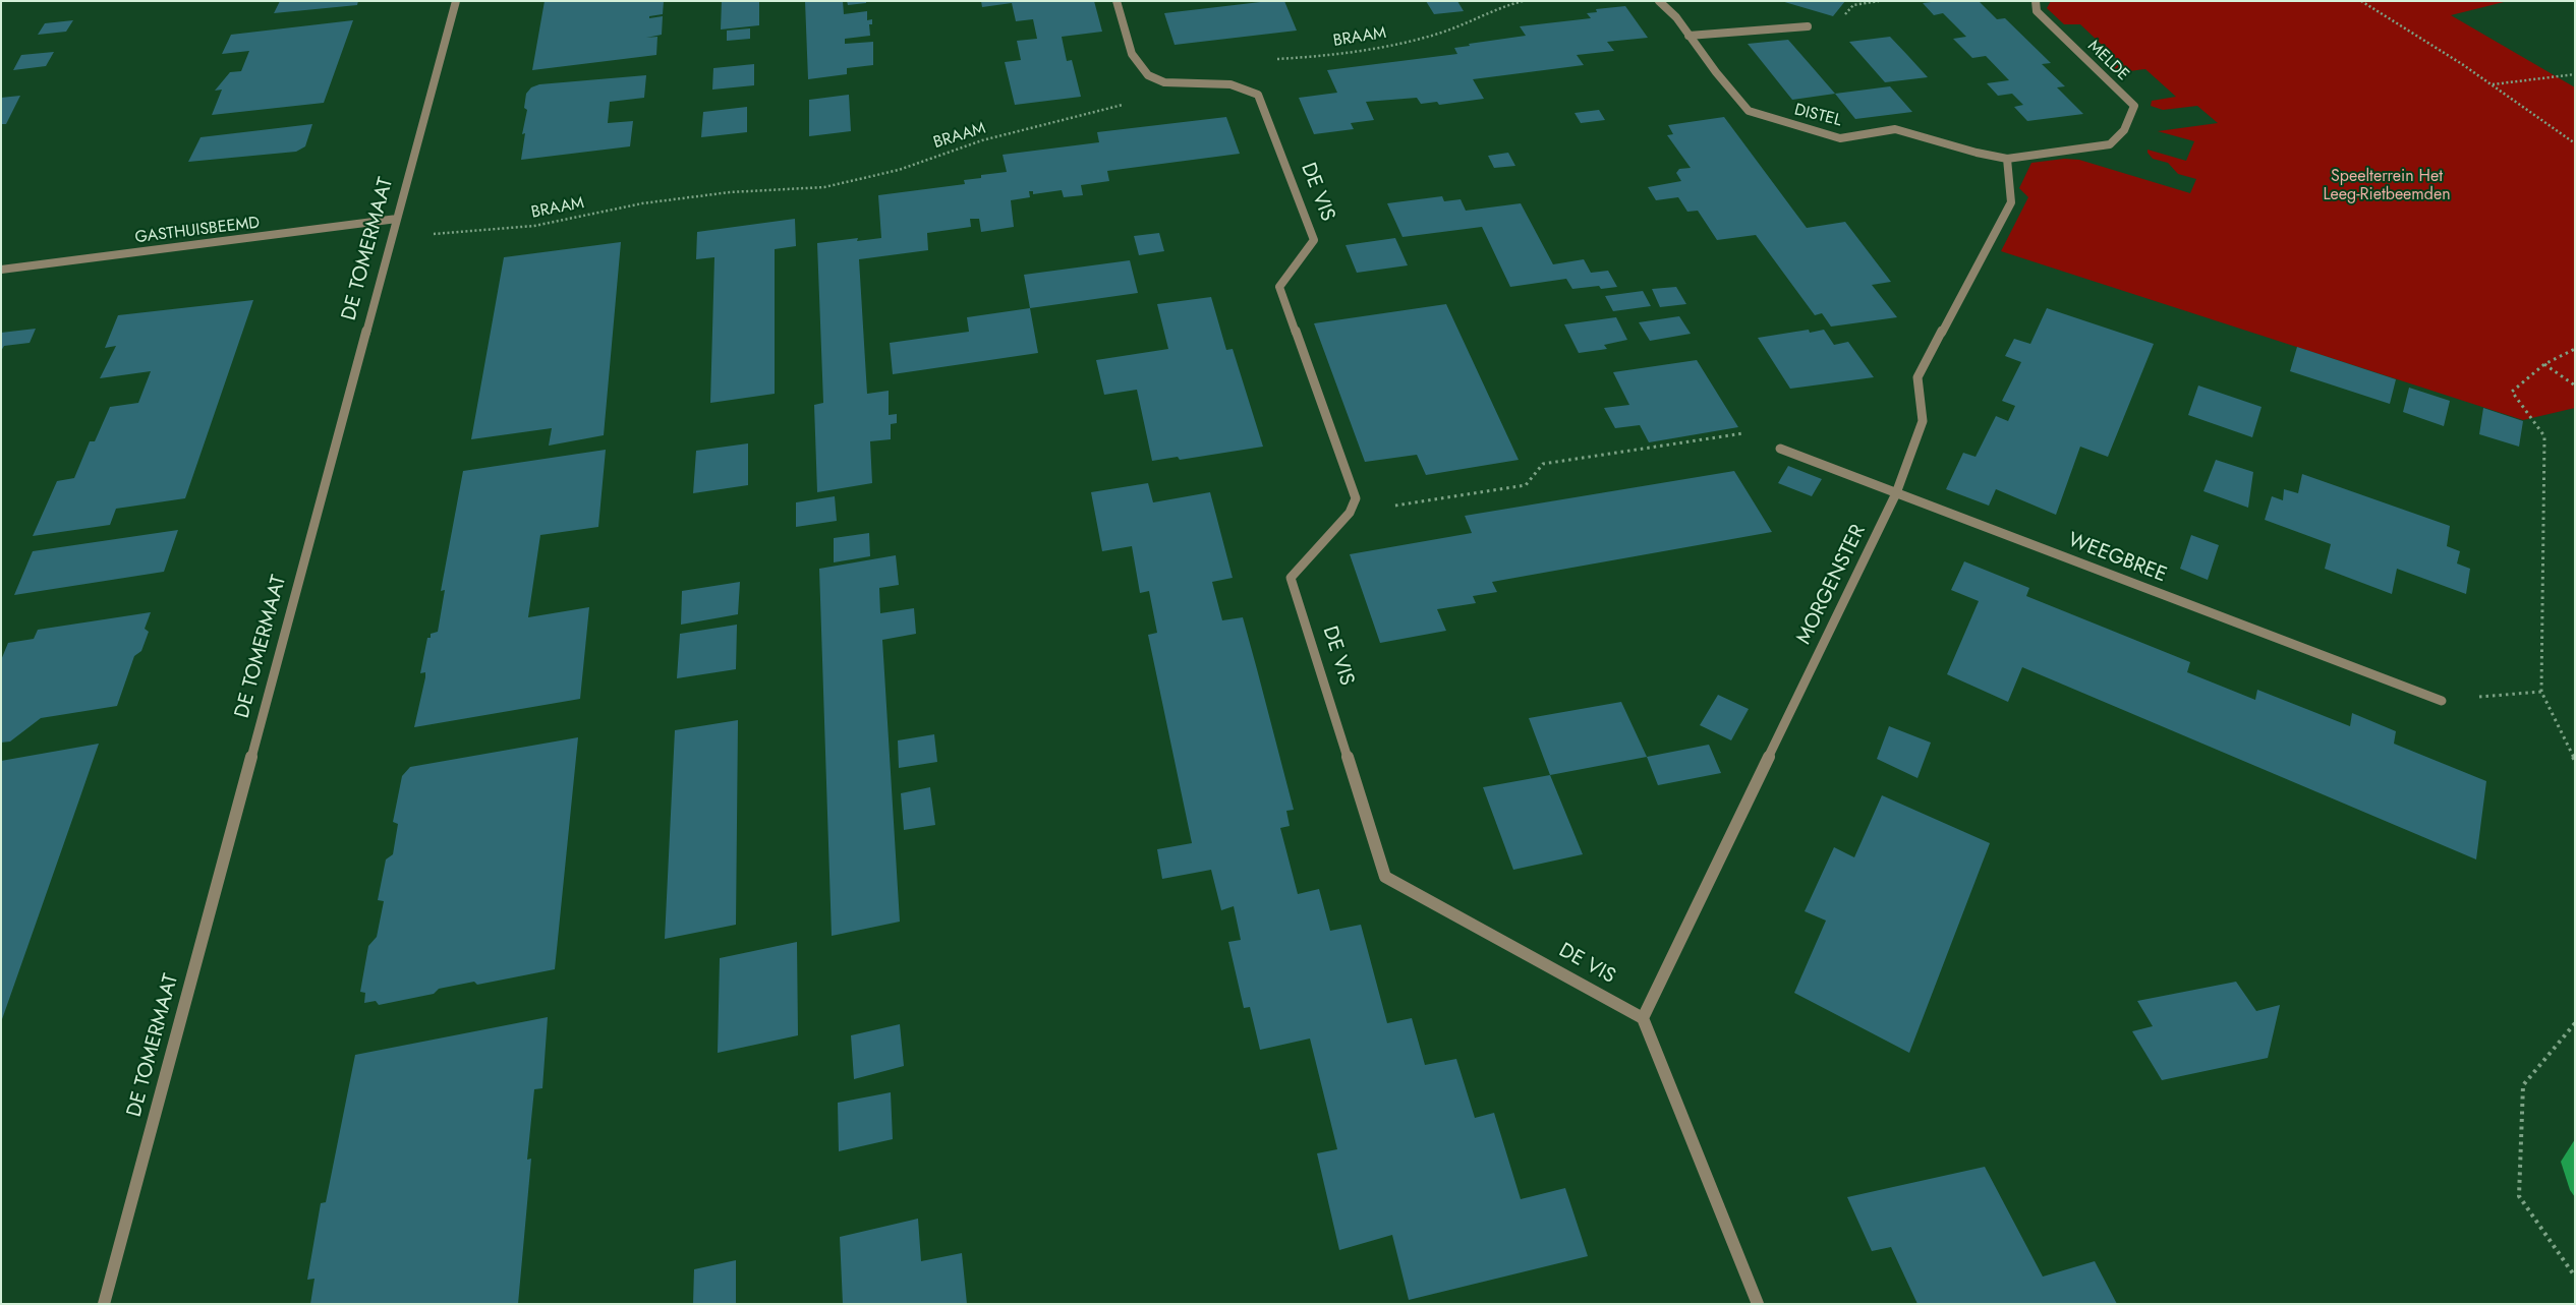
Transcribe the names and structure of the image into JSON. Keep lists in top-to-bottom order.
{
  "streets": {
    "street": [
      "MELDE",
      "DISTEL",
      "DE VIS",
      "GASTHUISBEEMD",
      "DE TOMERMAAT",
      "WEEGBREE",
      "MORGENSTER"
    ],
    "path": ["BRAAM"]
  },
  "crossings": [
    ["BRAAM", "DE TOMERMAAT"],
    ["MELDE", "DISTEL"],
    ["DISTEL", "MORGENSTER"],
    ["DE VIS", "MORGENSTER"],
    ["GASTHUISBEEMD", "DE TOMERMAAT"],
    ["WEEGBREE", "MORGENSTER"]
  ],
  "parks": ["Speelterrein Het Leeg-Rietbeemden"]
}
